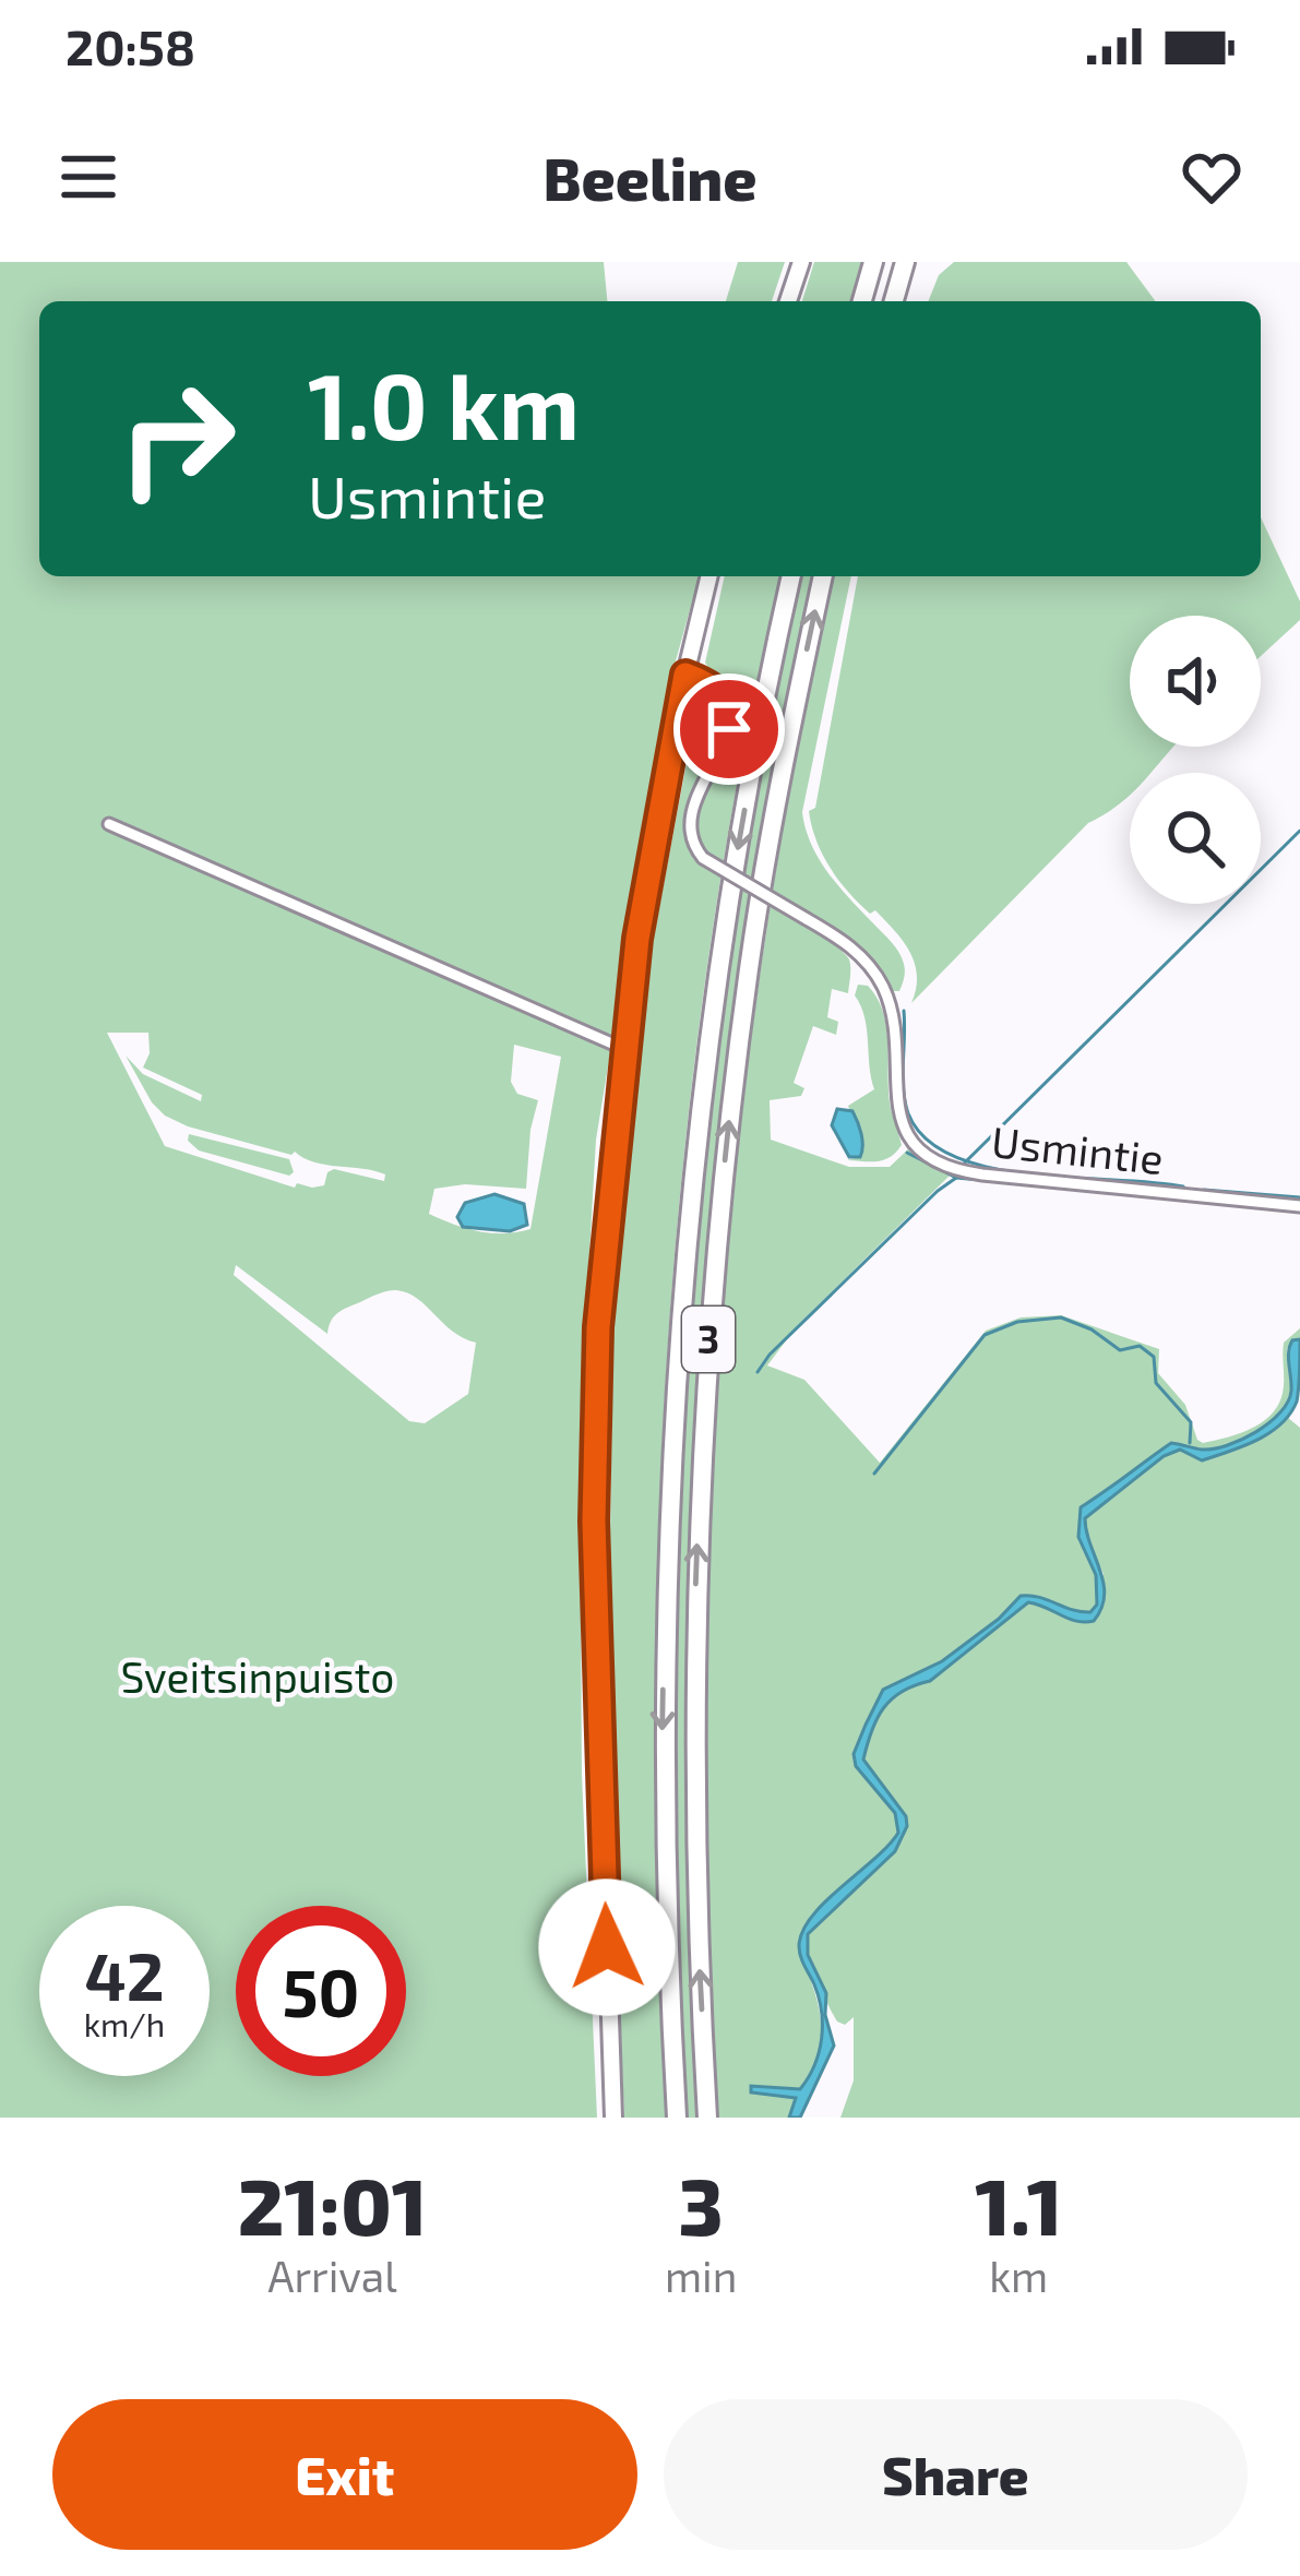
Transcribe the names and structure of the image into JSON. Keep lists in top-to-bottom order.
{
  "streets": {
    "highway": ["3"],
    "street": ["Usmintie"]
  },
  "parks": ["Sveitsinpuisto"],
  "page": {
    "status": "20:58",
    "header": "Beeline",
    "turn": ["1.0 km", "Usmintie"],
    "speed": "42 km/h",
    "limit": "50",
    "eta": [
      "21:01",
      "Arrival",
      "3",
      "min",
      "1.1",
      "km"
    ],
    "buttons": ["Exit", "Share"]
  }
}
